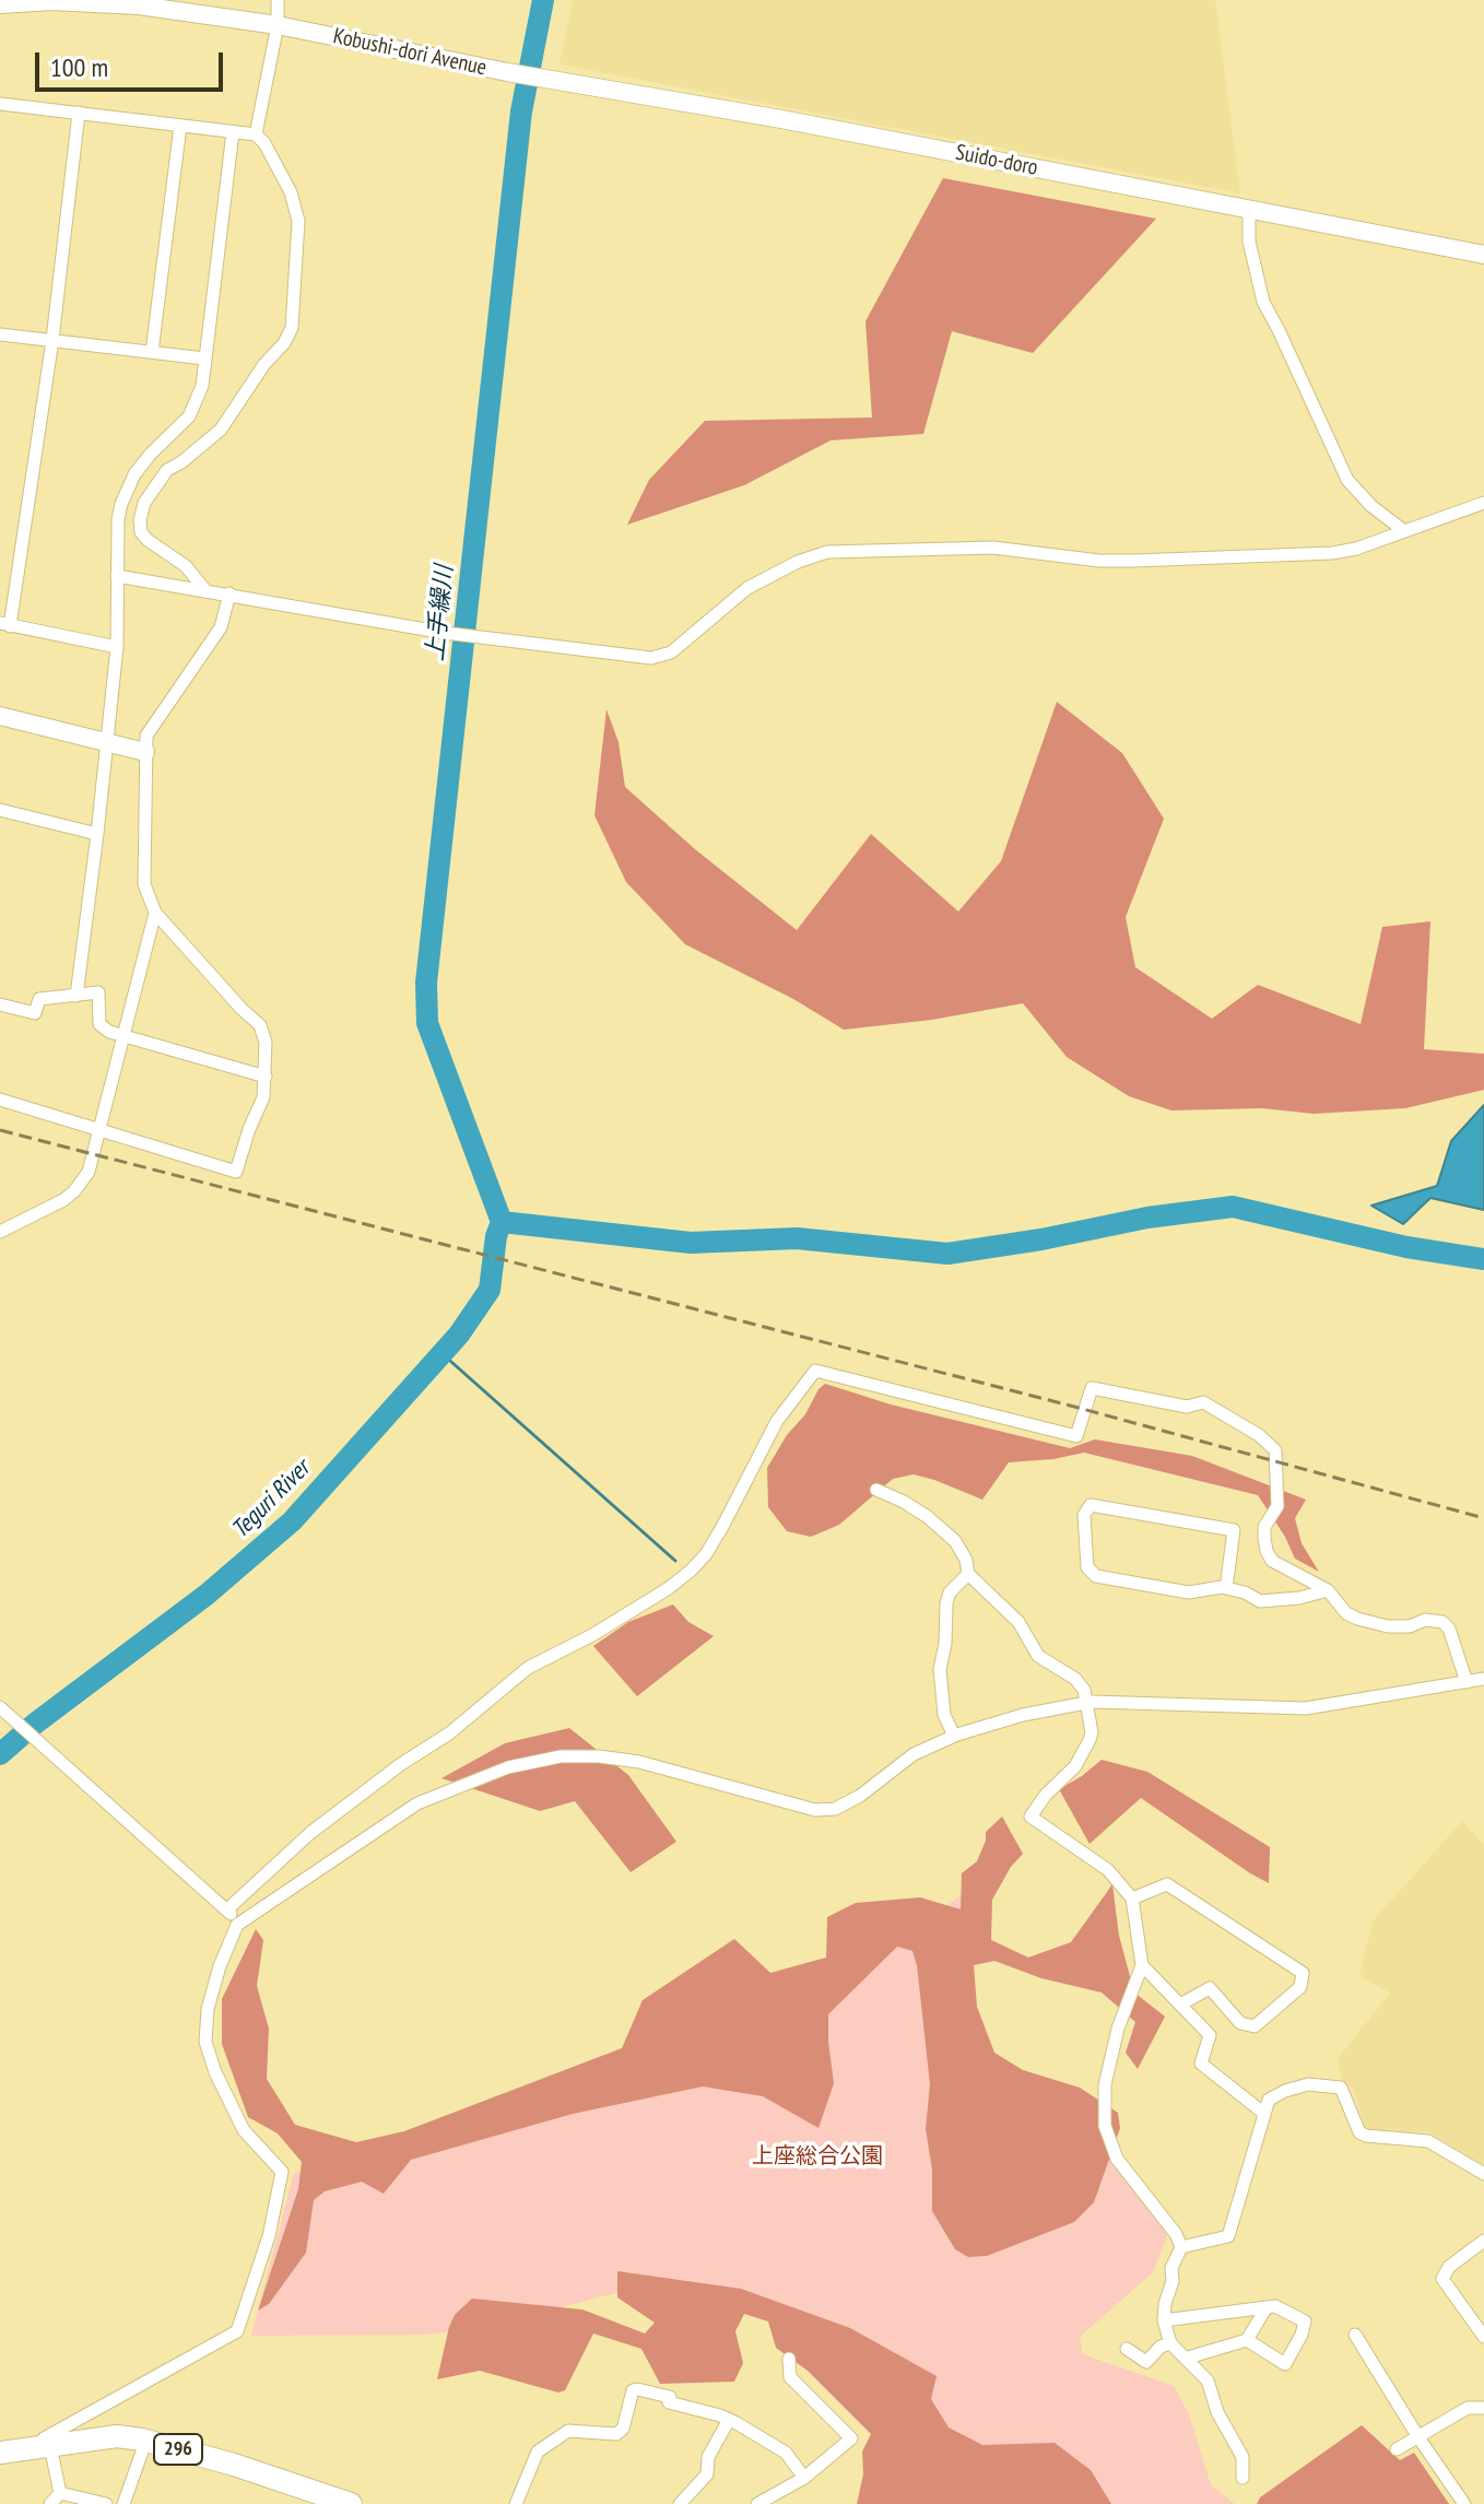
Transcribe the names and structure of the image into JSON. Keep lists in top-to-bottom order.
{
  "streets": {
    "highway": ["296"],
    "street": ["Kobushi-dori Avenue", "Suido-doro"]
  },
  "crossings": [
    ["Kobushi-dori Avenue", "Suido-doro"]
  ],
  "water": ["上手繰川", "Teguri River"],
  "parks": ["上座総合公園"],
  "scale_bar": "100 m"
}
